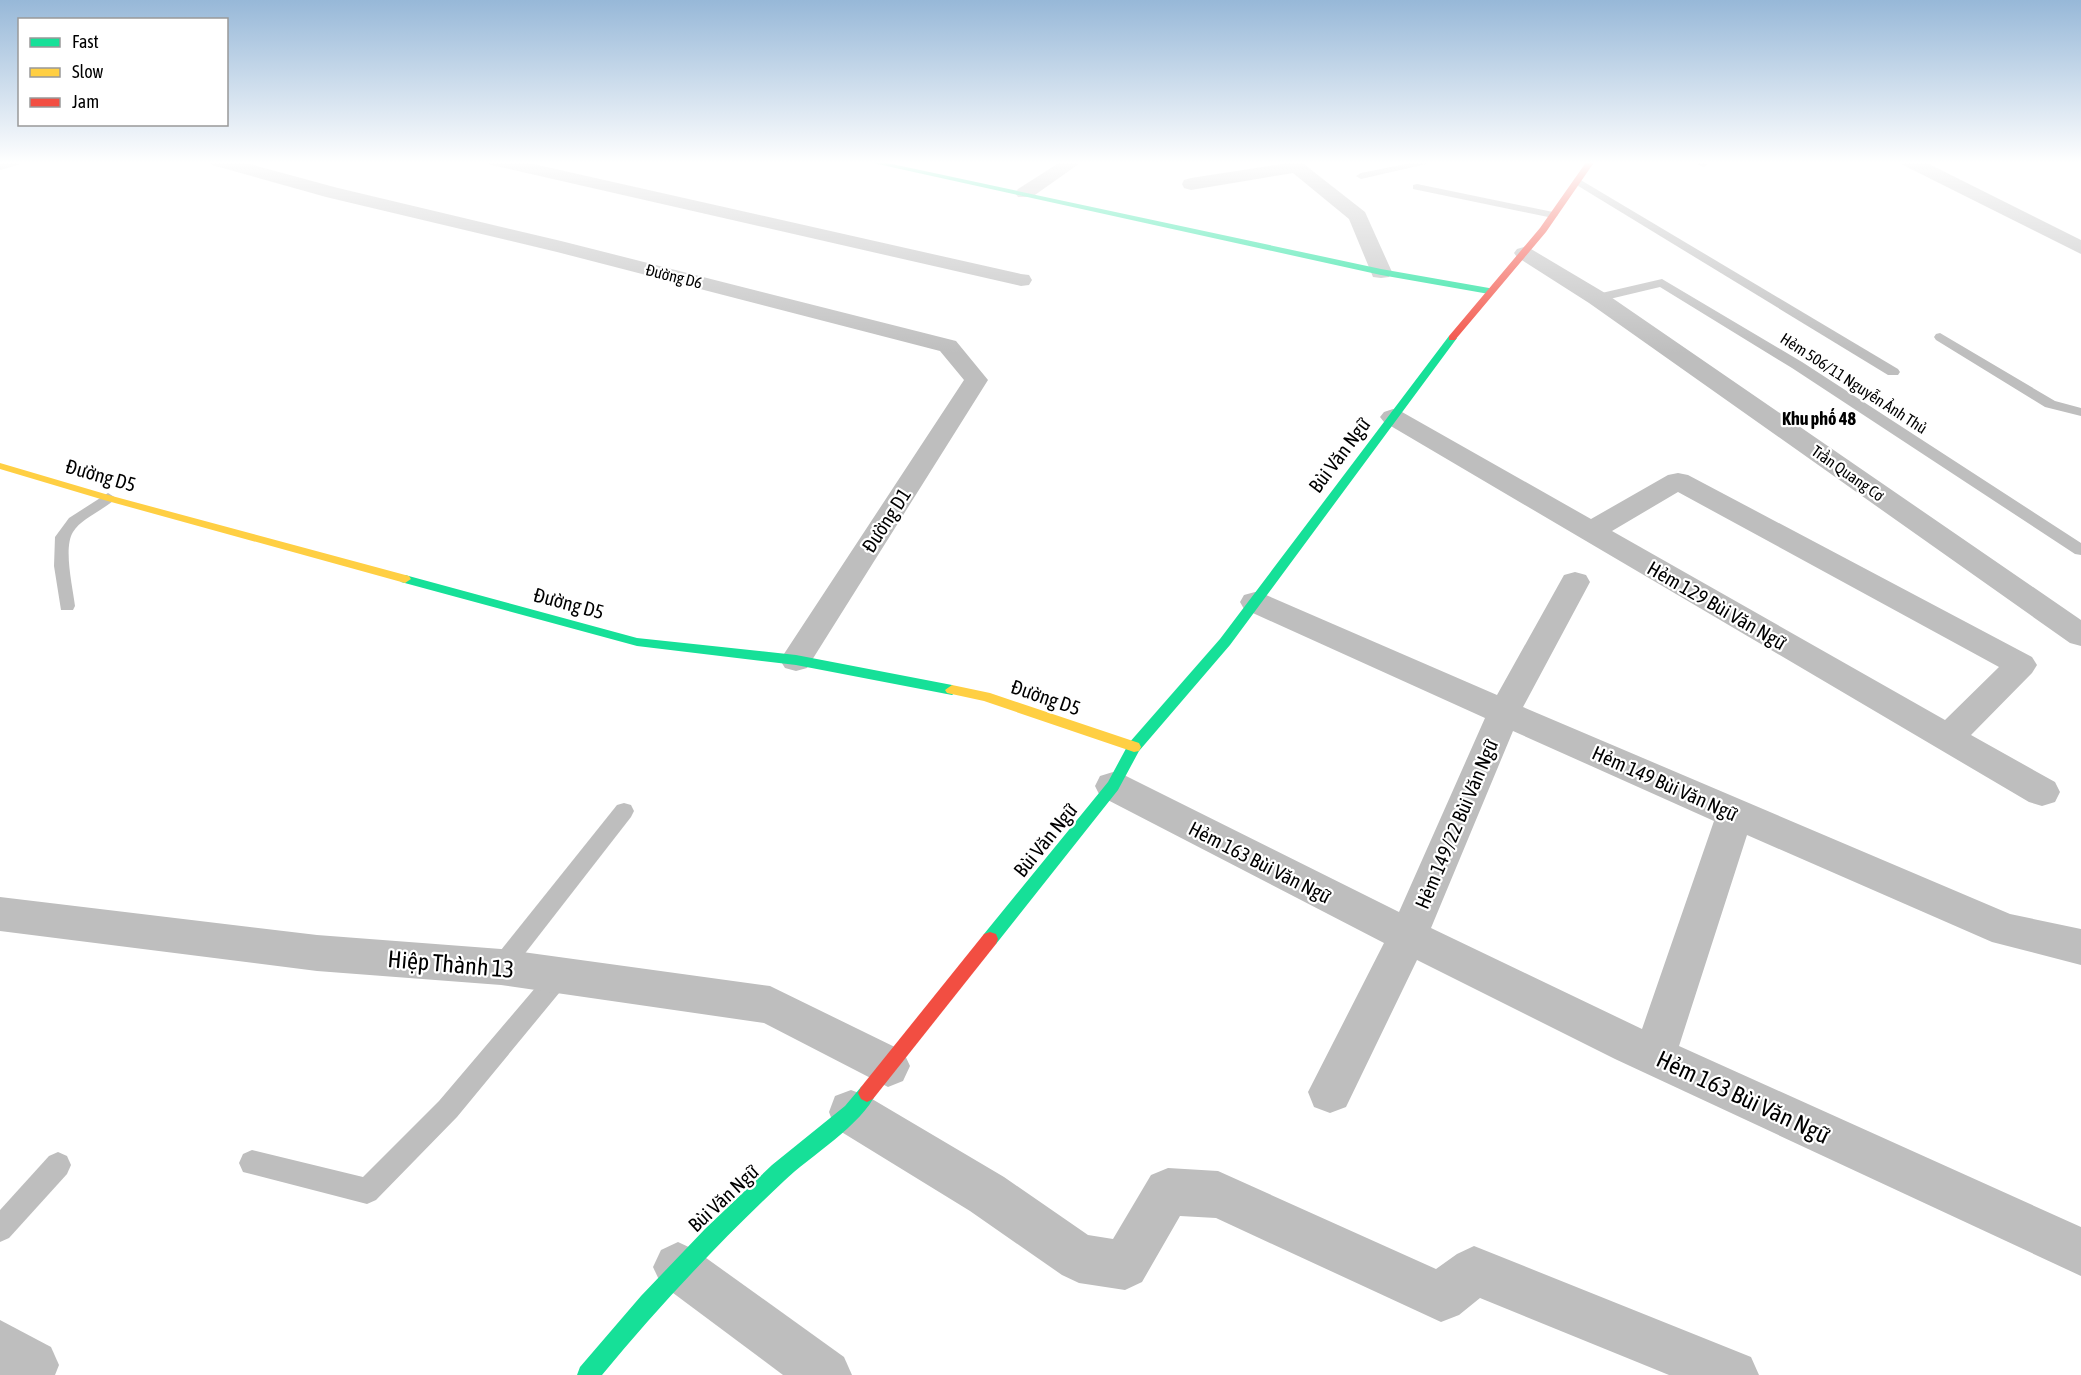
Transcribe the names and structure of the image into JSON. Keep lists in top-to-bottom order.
{
  "streets": {
    "main road": ["Bùi Văn Ngữ", "Đường D5"],
    "street": [
      "Đường D6",
      "Trần Quang Cơ",
      "Đường D1",
      "Hẻm 129 Bùi Văn Ngữ",
      "Hẻm 149 Bùi Văn Ngữ",
      "Hẻm 149/22 Bùi Văn Ngữ",
      "Hẻm 163 Bùi Văn Ngữ",
      "Hiệp Thành 13"
    ],
    "lane": ["Hẻm 506/11 Nguyễn Ảnh Thủ"]
  },
  "crossings": [
    ["Đường D6", "Đường D1"],
    ["Hẻm 506/11 Nguyễn Ảnh Thủ", "Trần Quang Cơ"],
    ["Bùi Văn Ngữ", "Trần Quang Cơ"],
    ["Bùi Văn Ngữ", "Đường D5"],
    ["Bùi Văn Ngữ", "Hẻm 129 Bùi Văn Ngữ"],
    ["Bùi Văn Ngữ", "Hẻm 149 Bùi Văn Ngữ"],
    ["Bùi Văn Ngữ", "Hẻm 163 Bùi Văn Ngữ"],
    ["Bùi Văn Ngữ", "Hiệp Thành 13"],
    ["Đường D5", "Đường D1"],
    ["Hẻm 149 Bùi Văn Ngữ", "Hẻm 149/22 Bùi Văn Ngữ"],
    ["Hẻm 149/22 Bùi Văn Ngữ", "Hẻm 163 Bùi Văn Ngữ"]
  ],
  "districts": ["Khu phố 48"],
  "legend": ["Fast", "Slow", "Jam"]
}
